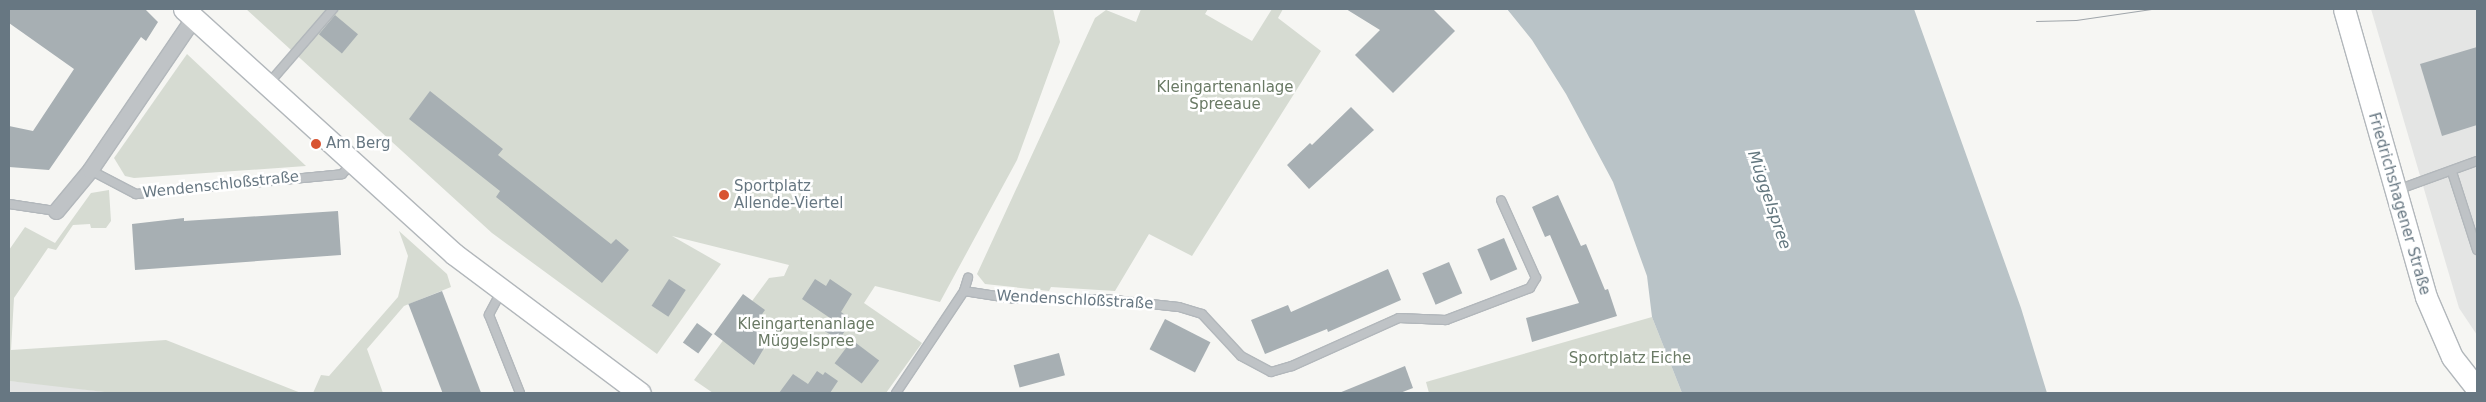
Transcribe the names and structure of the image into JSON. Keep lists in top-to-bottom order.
{
  "streets": {
    "street": ["Friedrichshagener Straße"],
    "lane": ["Wendenschloßstraße"]
  },
  "water": ["Müggelspree"],
  "parks": ["Kleingartenanlage Spreeaue", "Kleingartenanlage Müggelspree", "Sportplatz Eiche"],
  "places": ["Am Berg", "Sportplatz Allende-Viertel"]
}
